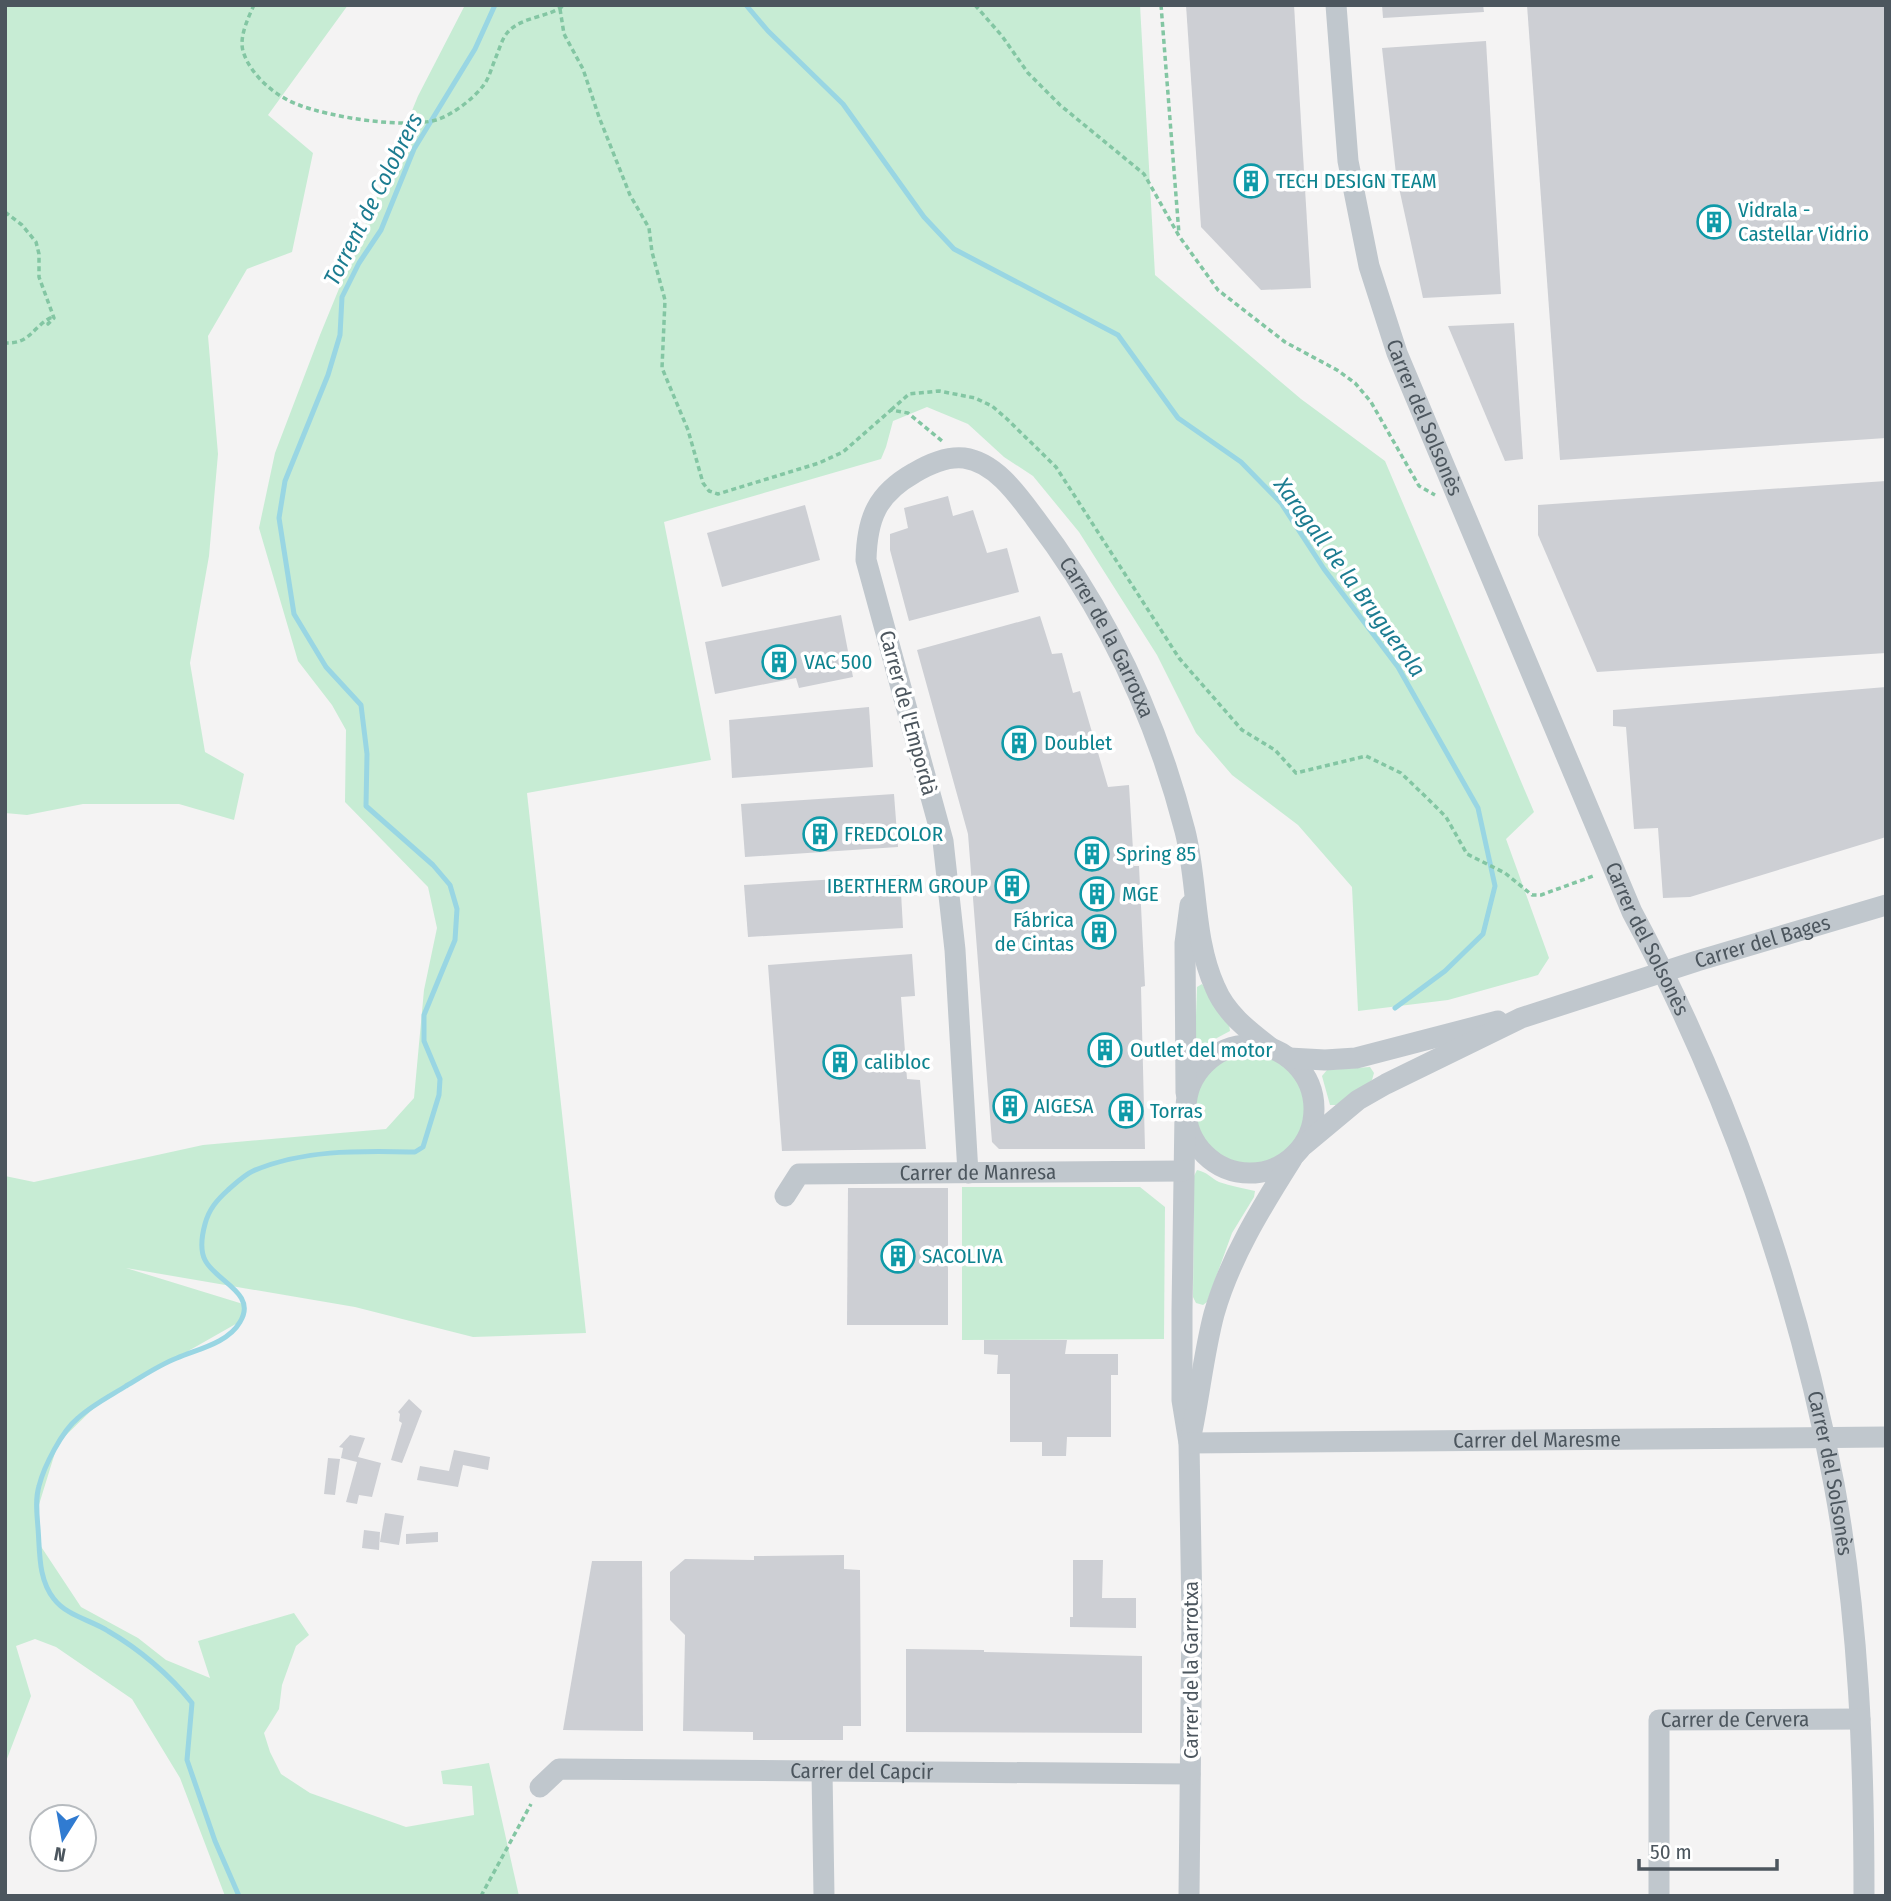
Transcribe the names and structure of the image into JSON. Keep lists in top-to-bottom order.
{
  "streets": {
    "street": [
      "Carrer del Solsonès",
      "Carrer de la Garrotxa",
      "Carrer de l'Empordà",
      "Carrer del Bages",
      "Carrer de Manresa",
      "Carrer del Maresme",
      "Carrer de Cervera",
      "Carrer del Capcir"
    ]
  },
  "crossings": [
    ["Carrer del Solsonès", "Carrer del Bages"],
    ["Carrer del Solsonès", "Carrer del Maresme"],
    ["Carrer del Solsonès", "Carrer de Cervera"],
    ["Carrer de la Garrotxa", "Carrer de l'Empordà"],
    ["Carrer de la Garrotxa", "Carrer del Bages"],
    ["Carrer de la Garrotxa", "Carrer de Manresa"],
    ["Carrer de la Garrotxa", "Carrer del Maresme"],
    ["Carrer de la Garrotxa", "Carrer del Capcir"],
    ["Carrer de l'Empordà", "Carrer de Manresa"]
  ],
  "water": ["Torrent de Colobrers", "Xaragall de la Bruguerola"],
  "places": {
    "building": [
      "TECH DESIGN TEAM",
      "Vidrala - Castellar Vidrio",
      "VAC 500",
      "Doublet",
      "FREDCOLOR",
      "Spring 85",
      "IBERTHERM GROUP",
      "MGE",
      "Fábrica de Cintas",
      "Outlet del motor",
      "calibloc",
      "AIGESA",
      "Torras",
      "SACOLIVA"
    ]
  },
  "scale_bar": "50 m",
  "north": "bottom"
}
